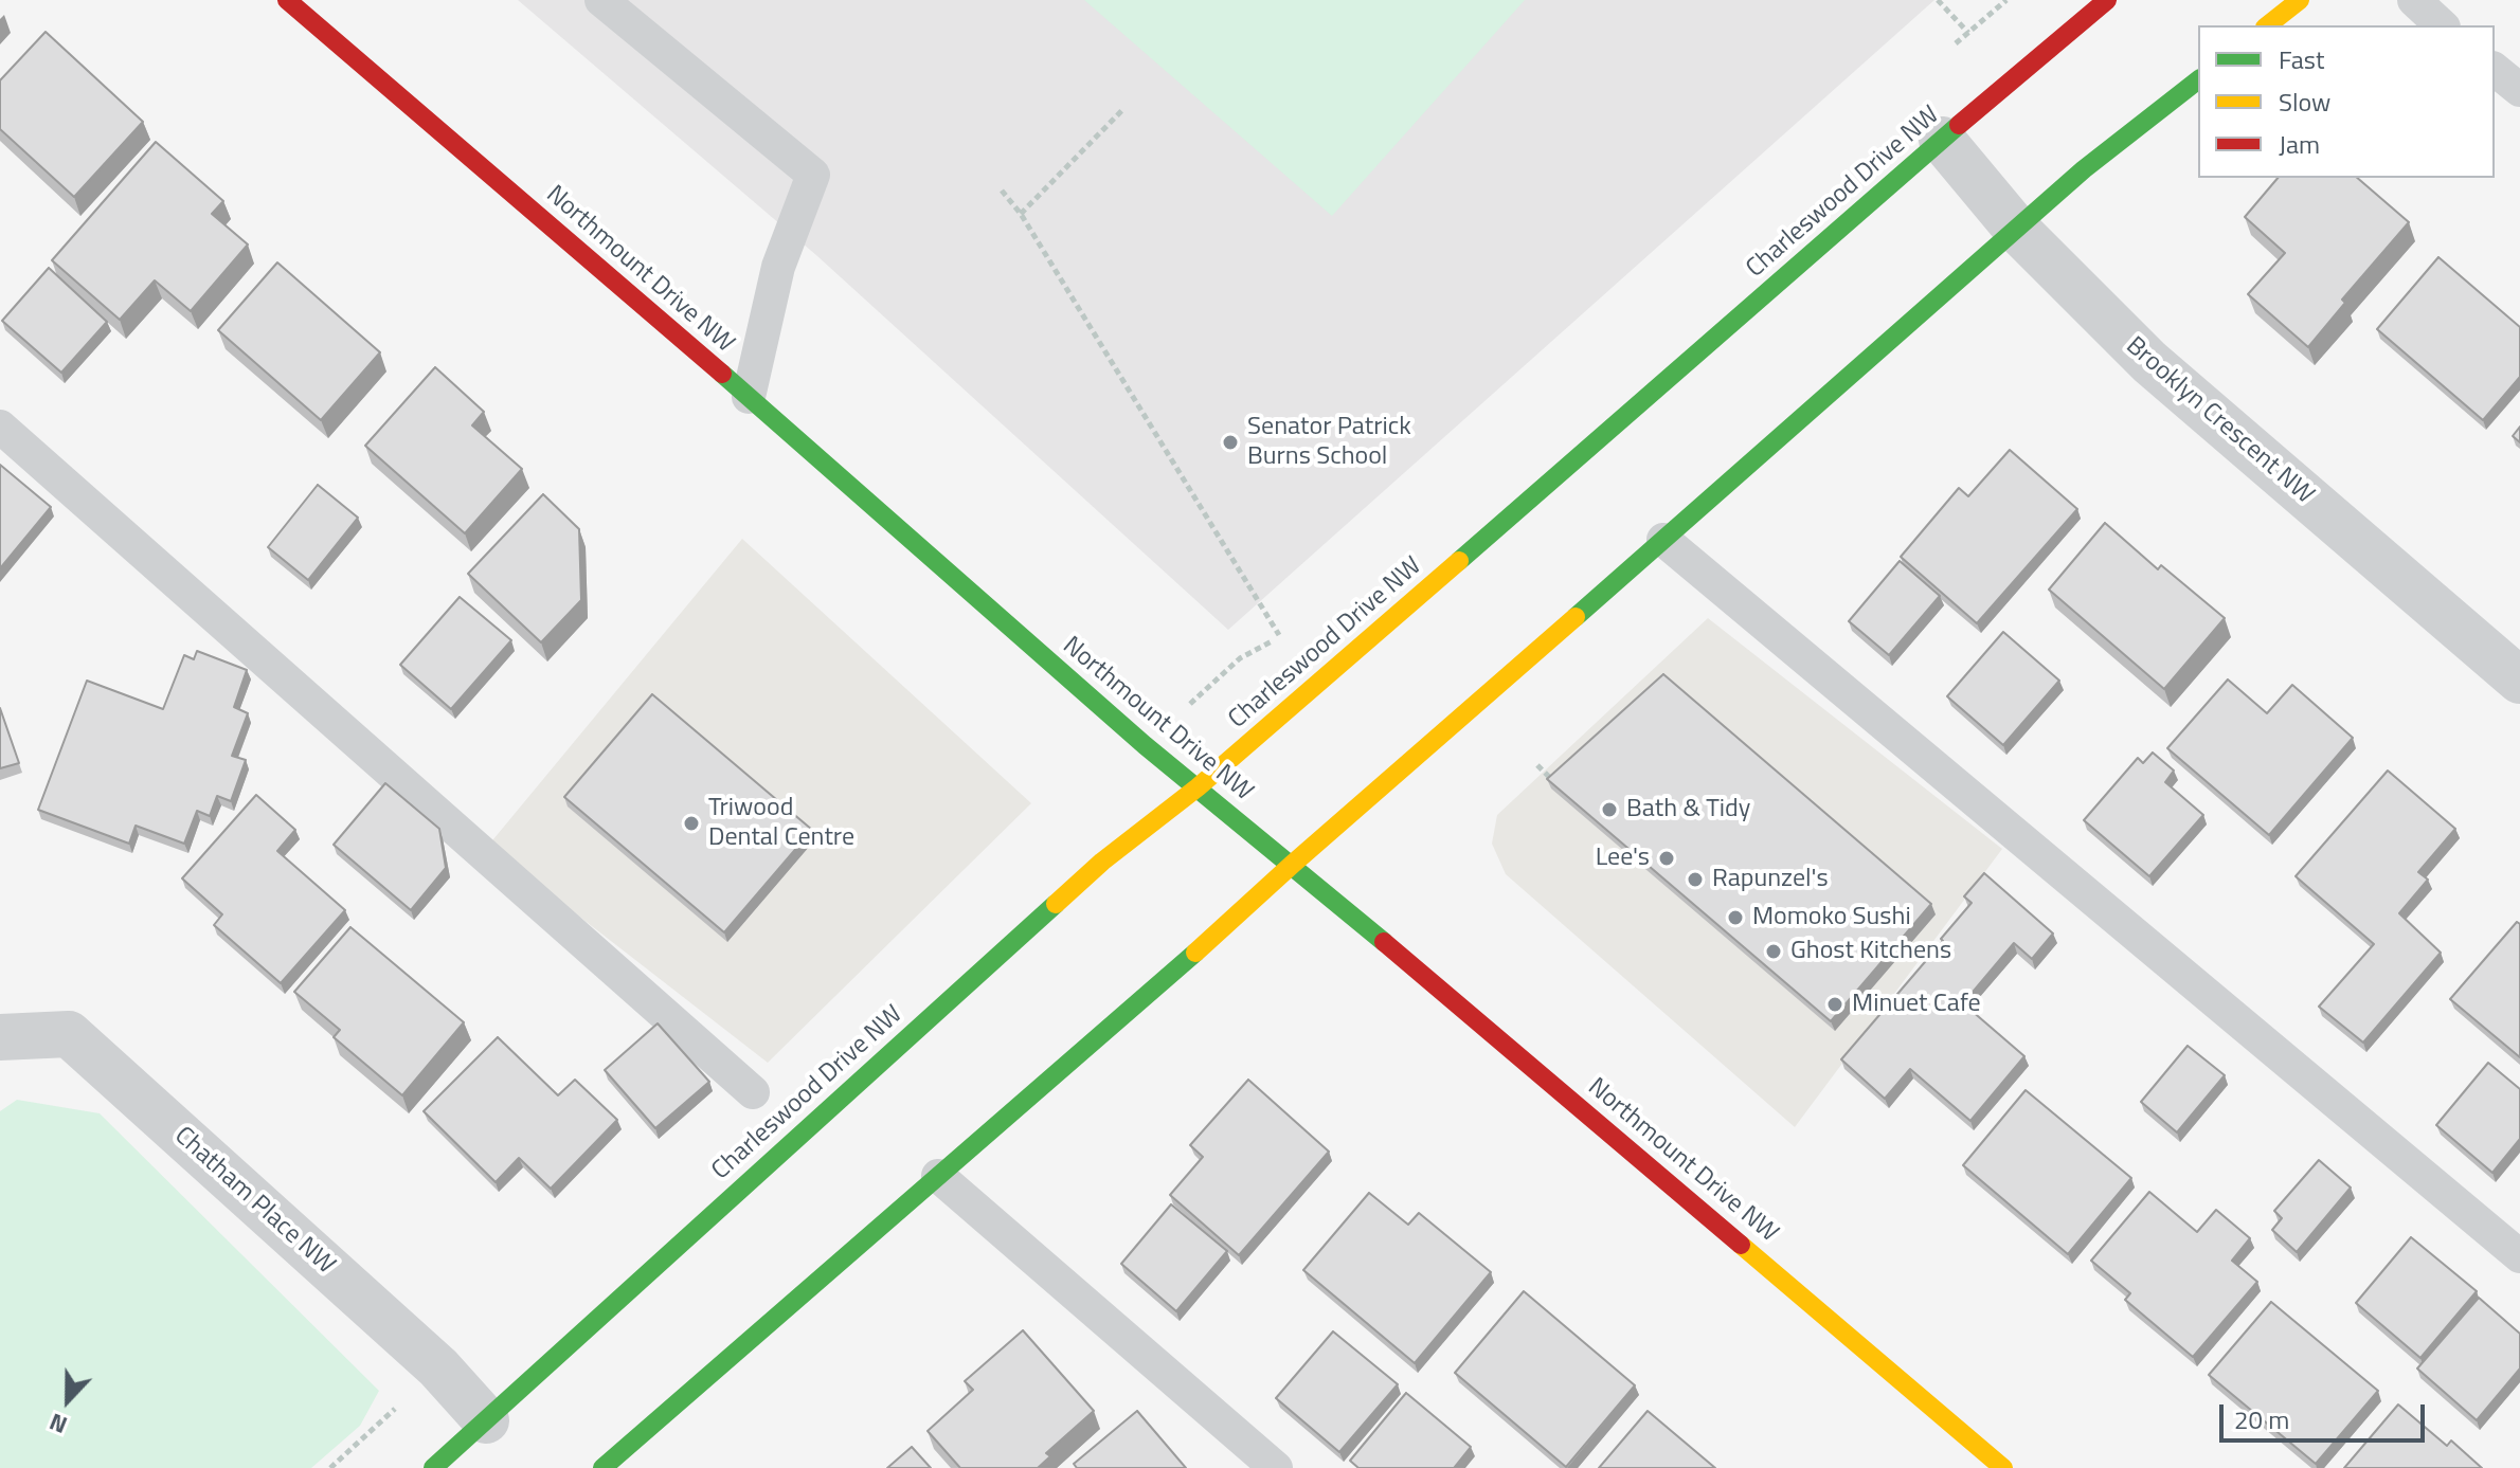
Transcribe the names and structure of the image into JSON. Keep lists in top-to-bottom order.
{
  "streets": {
    "street": [
      "Charleswood Drive NW",
      "Northmount Drive NW",
      "Brooklyn Crescent NW",
      "Chatham Place NW"
    ]
  },
  "crossings": [
    ["Charleswood Drive NW", "Northmount Drive NW"],
    ["Charleswood Drive NW", "Brooklyn Crescent NW"],
    ["Charleswood Drive NW", "Chatham Place NW"]
  ],
  "places": [
    "Senator Patrick Burns School",
    "Bath & Tidy",
    "Triwood Dental Centre",
    "Lee's",
    "Rapunzel's",
    "Momoko Sushi",
    "Ghost Kitchens",
    "Minuet Cafe"
  ],
  "legend": ["Fast", "Slow", "Jam"],
  "scale_bar": "20 m",
  "north": "bottom"
}
